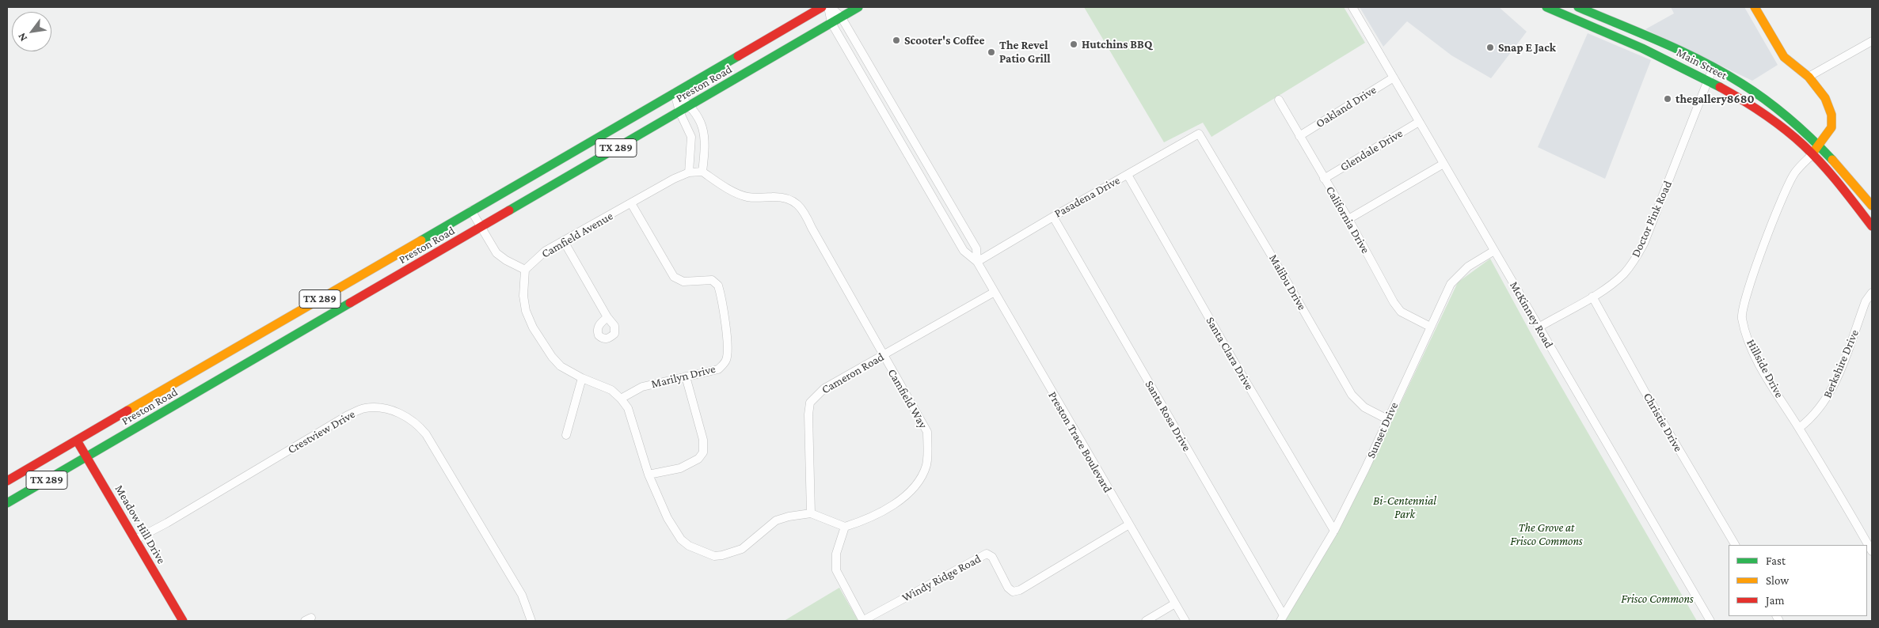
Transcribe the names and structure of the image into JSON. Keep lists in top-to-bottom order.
{
  "streets": {
    "main road": [
      "Main Street",
      "Preston Road",
      "TX 289",
      "Meadow Hill Drive"
    ],
    "street": [
      "Oakland Drive",
      "Glendale Drive",
      "Pasadena Drive",
      "Doctor Pink Road",
      "California Drive",
      "Camfield Avenue",
      "Malibu Drive",
      "McKinney Road",
      "Santa Clara Drive",
      "Berkshire Drive",
      "Hillside Drive",
      "Cameron Road",
      "Marilyn Drive",
      "Camfield Way",
      "Santa Rosa Drive",
      "Christie Drive",
      "Sunset Drive",
      "Crestview Drive",
      "Preston Trace Boulevard",
      "Windy Ridge Road"
    ]
  },
  "crossings": [
    ["Main Street", "Doctor Pink Road"],
    ["Main Street", "Hillside Drive"],
    ["Preston Road", "Preston Trace Boulevard"],
    ["Preston Road", "Meadow Hill Drive"],
    ["Oakland Drive", "California Drive"],
    ["Oakland Drive", "McKinney Road"],
    ["Glendale Drive", "California Drive"],
    ["Glendale Drive", "McKinney Road"],
    ["Pasadena Drive", "Malibu Drive"],
    ["Pasadena Drive", "Santa Clara Drive"],
    ["Pasadena Drive", "Santa Rosa Drive"],
    ["Pasadena Drive", "Preston Trace Boulevard"],
    ["Doctor Pink Road", "McKinney Road"],
    ["Doctor Pink Road", "Christie Drive"],
    ["California Drive", "Sunset Drive"],
    ["Camfield Avenue", "Marilyn Drive"],
    ["Malibu Drive", "Sunset Drive"],
    ["McKinney Road", "Sunset Drive"],
    ["Santa Clara Drive", "Sunset Drive"],
    ["Berkshire Drive", "Hillside Drive"],
    ["Cameron Road", "Camfield Way"],
    ["Cameron Road", "Preston Trace Boulevard"],
    ["Santa Rosa Drive", "Sunset Drive"],
    ["Crestview Drive", "Meadow Hill Drive"],
    ["Preston Trace Boulevard", "Windy Ridge Road"]
  ],
  "parks": ["Bi-Centennial Park", "The Grove at Frisco Commons", "Frisco Commons"],
  "places": [
    "Scooter's Coffee",
    "Hutchins BBQ",
    "Snap E Jack",
    "The Revel Patio Grill",
    "thegallery8680"
  ],
  "legend": ["Fast", "Slow", "Jam"],
  "north": "bottom left"
}
